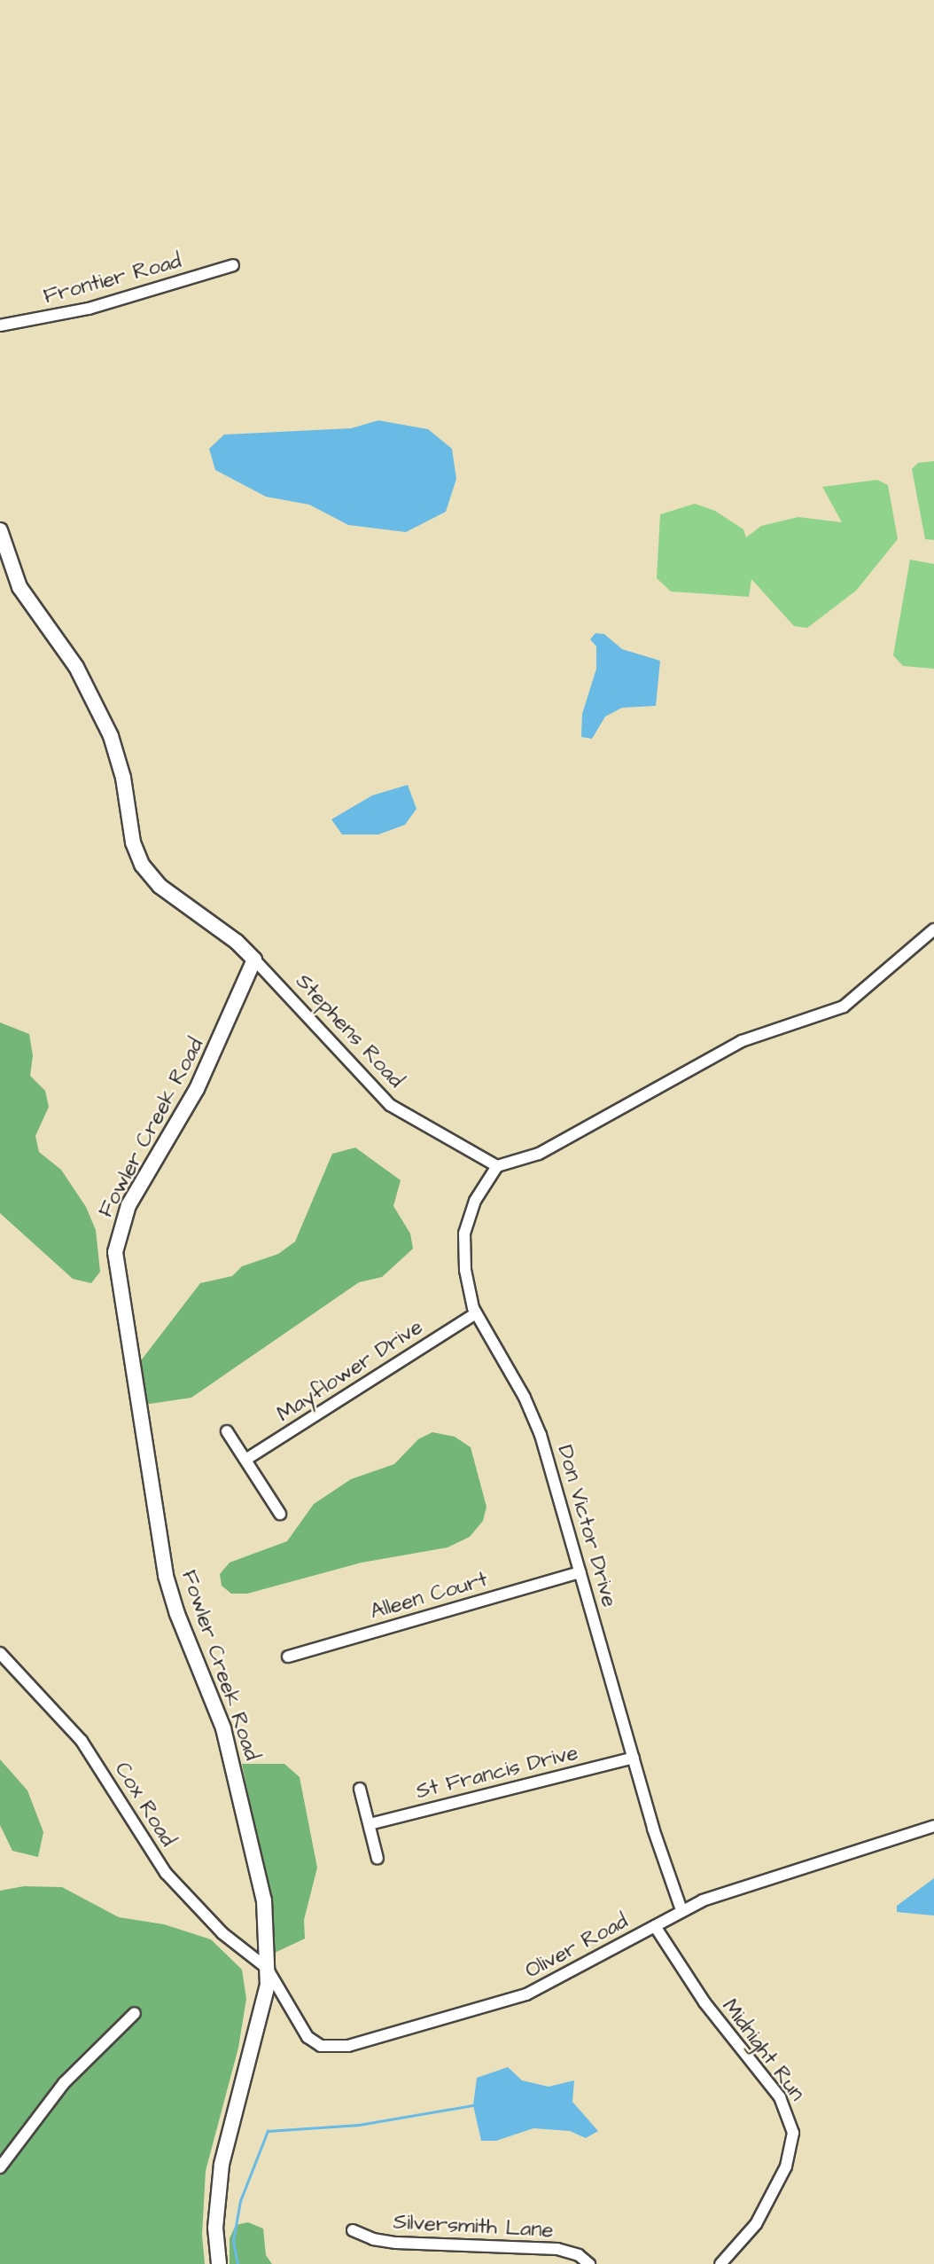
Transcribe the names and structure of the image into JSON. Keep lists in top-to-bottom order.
{
  "streets": {
    "main road": ["Stephens Road", "Fowler Creek Road"],
    "street": [
      "Frontier Road",
      "Mayflower Drive",
      "Don Victor Drive",
      "Alleen Court",
      "St Francis Drive",
      "Cox Road",
      "Oliver Road",
      "Midnight Run",
      "Silversmith Lane"
    ]
  },
  "crossings": [
    ["Stephens Road", "Fowler Creek Road"],
    ["Stephens Road", "Don Victor Drive"],
    ["Fowler Creek Road", "Cox Road"],
    ["Fowler Creek Road", "Oliver Road"],
    ["Mayflower Drive", "Don Victor Drive"],
    ["Don Victor Drive", "Alleen Court"],
    ["Don Victor Drive", "St Francis Drive"],
    ["Don Victor Drive", "Oliver Road"],
    ["Cox Road", "Oliver Road"],
    ["Oliver Road", "Midnight Run"]
  ]
}
